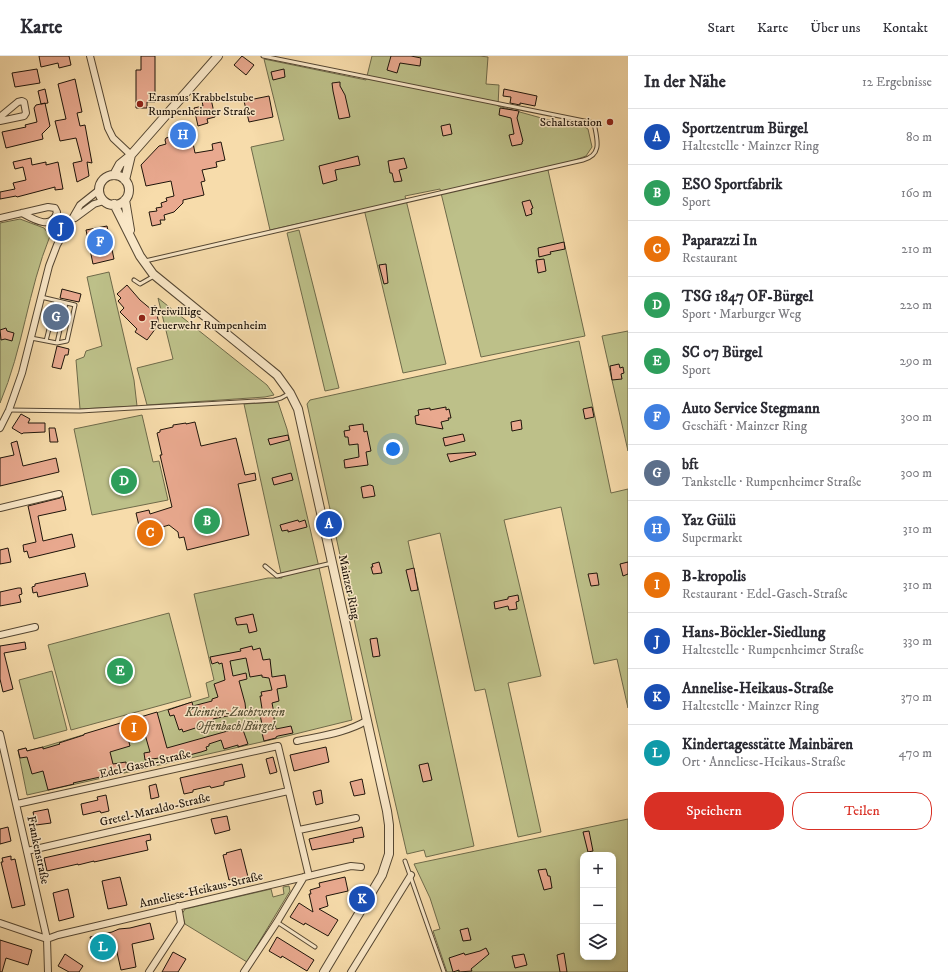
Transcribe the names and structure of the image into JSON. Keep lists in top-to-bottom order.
{
  "streets": {
    "street": [
      "Mainzer Ring",
      "Edel-Gasch-Straße",
      "Gretel-Maraldo-Straße",
      "Frankenstraße",
      "Anneliese-Heikaus-Straße"
    ]
  },
  "crossings": [
    ["Edel-Gasch-Straße", "Gretel-Maraldo-Straße"],
    ["Edel-Gasch-Straße", "Frankenstraße"],
    ["Gretel-Maraldo-Straße", "Frankenstraße"],
    ["Frankenstraße", "Anneliese-Heikaus-Straße"]
  ],
  "parks": ["Kleintier-Zuchtverein Offenbach/Bürgel"],
  "places": ["Erasmus Krabbelstube Rumpenheimer Straße", "Schaltstation", "Freiwillige Feuerwehr Rumpenheim"],
  "page": {
    "header": "Karte",
    "nav": [
      "Start",
      "Karte",
      "Über uns",
      "Kontakt"
    ],
    "heading": ["In der Nähe", "12 Ergebnisse"],
    "list": [
      {
        "mark": "A",
        "name": "Sportzentrum Bürgel",
        "note": "Haltestelle · Mainzer Ring",
        "value": "80 m"
      },
      {
        "mark": "B",
        "name": "ESO Sportfabrik",
        "note": "Sport",
        "value": "160 m"
      },
      {
        "mark": "C",
        "name": "Paparazzi In",
        "note": "Restaurant",
        "value": "210 m"
      },
      {
        "mark": "D",
        "name": "TSG 1847 OF-Bürgel",
        "note": "Sport · Marburger Weg",
        "value": "220 m"
      },
      {
        "mark": "E",
        "name": "SC 07 Bürgel",
        "note": "Sport",
        "value": "290 m"
      },
      {
        "mark": "F",
        "name": "Auto Service Stegmann",
        "note": "Geschäft · Mainzer Ring",
        "value": "300 m"
      },
      {
        "mark": "G",
        "name": "bft",
        "note": "Tankstelle · Rumpenheimer Straße",
        "value": "300 m"
      },
      {
        "mark": "H",
        "name": "Yaz Gülü",
        "note": "Supermarkt",
        "value": "310 m"
      },
      {
        "mark": "I",
        "name": "B-kropolis",
        "note": "Restaurant · Edel-Gasch-Straße",
        "value": "310 m"
      },
      {
        "mark": "J",
        "name": "Hans-Böckler-Siedlung",
        "note": "Haltestelle · Rumpenheimer Straße",
        "value": "330 m"
      },
      {
        "mark": "K",
        "name": "Annelise-Heikaus-Straße",
        "note": "Haltestelle · Mainzer Ring",
        "value": "370 m"
      },
      {
        "mark": "L",
        "name": "Kindertagesstätte Mainbären",
        "note": "Ort · Anneliese-Heikaus-Straße",
        "value": "470 m"
      }
    ],
    "pins": [
      "H",
      "J",
      "F",
      "G",
      "D",
      "B",
      "A",
      "C",
      "E",
      "I",
      "K",
      "L"
    ],
    "buttons": ["Speichern", "Teilen"],
    "map_buttons": ["+", "−"]
  }
}
